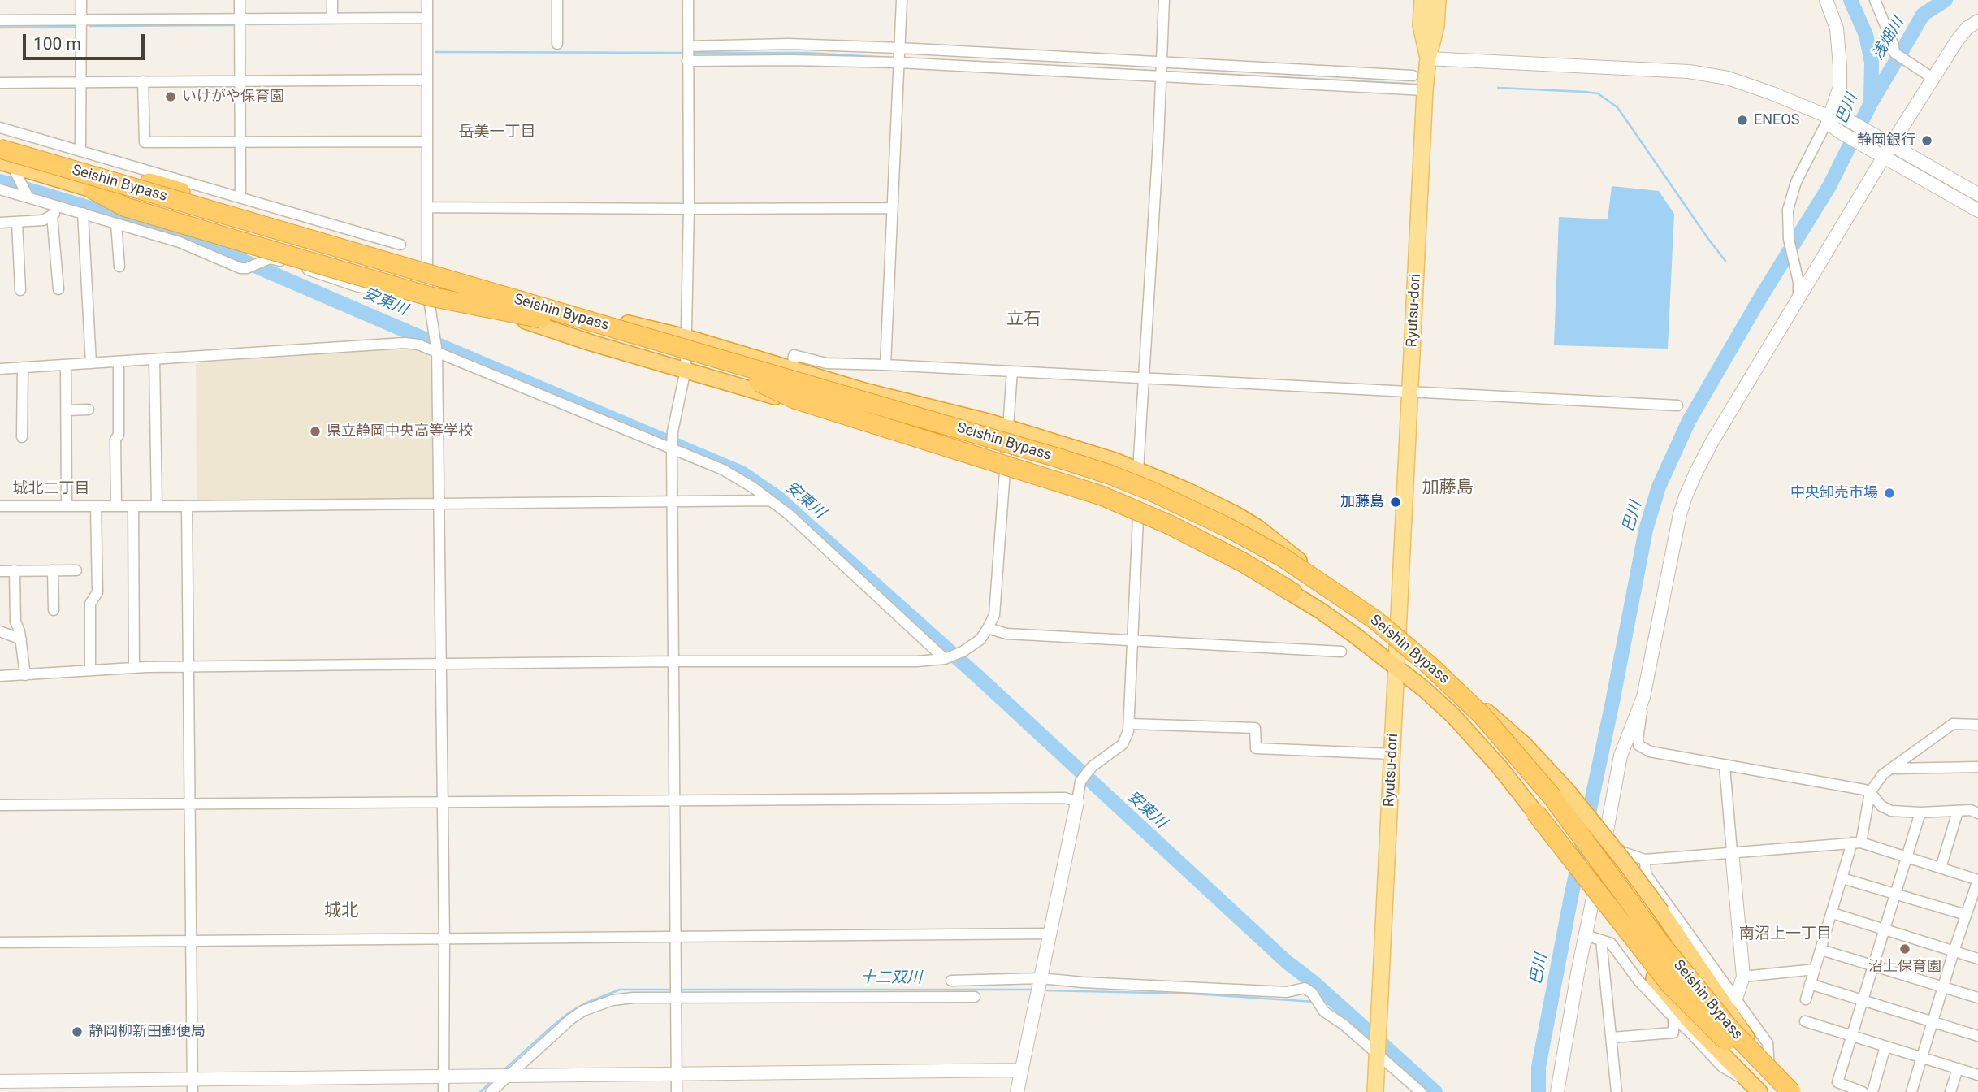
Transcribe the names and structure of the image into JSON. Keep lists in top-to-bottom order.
{
  "streets": {
    "highway": ["Seishin Bypass"],
    "main road": ["Ryutsu-dori"]
  },
  "districts": [
    "岳美一丁目",
    "立石",
    "加藤島",
    "城北二丁目",
    "城北",
    "南沼上一丁目"
  ],
  "water": [
    "浅畑川",
    "巴川",
    "安東川",
    "十二双川"
  ],
  "places": [
    "いけがや保育園",
    "ENEOS",
    "静岡銀行",
    "県立静岡中央高等学校",
    "中央卸売市場",
    "加藤島",
    "沼上保育園",
    "静岡柳新田郵便局"
  ],
  "scale_bar": "100 m"
}
